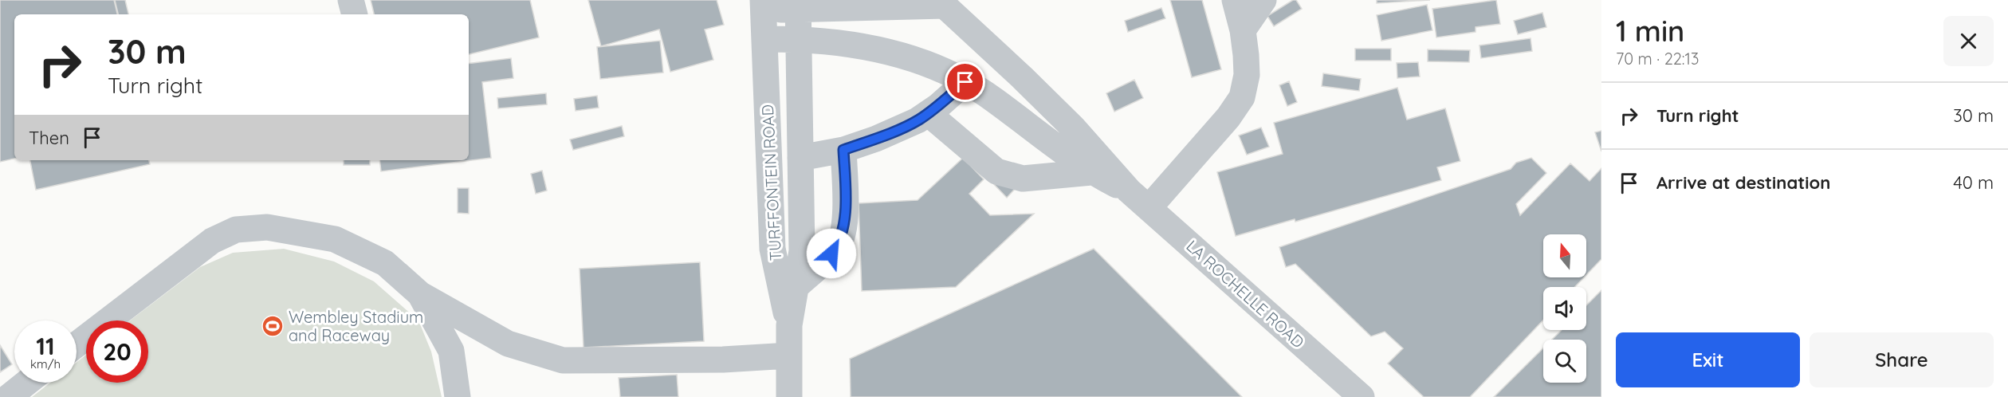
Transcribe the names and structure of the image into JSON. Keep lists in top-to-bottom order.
{
  "streets": {
    "street": ["TURFFONTEIN ROAD", "LA ROCHELLE ROAD"]
  },
  "places": {
    "sports": ["Wembley Stadium and Raceway"]
  },
  "north": "top",
  "page": {
    "heading": ["1 min", "70 m · 22:13"],
    "turn": ["30 m", "Turn right"],
    "list": [
      {
        "name": "Turn right",
        "value": "30 m"
      },
      {
        "name": "Arrive at destination",
        "value": "40 m"
      }
    ],
    "then": "Then",
    "speed": "11 km/h",
    "limit": "20",
    "buttons": ["Exit", "Share"]
  }
}
